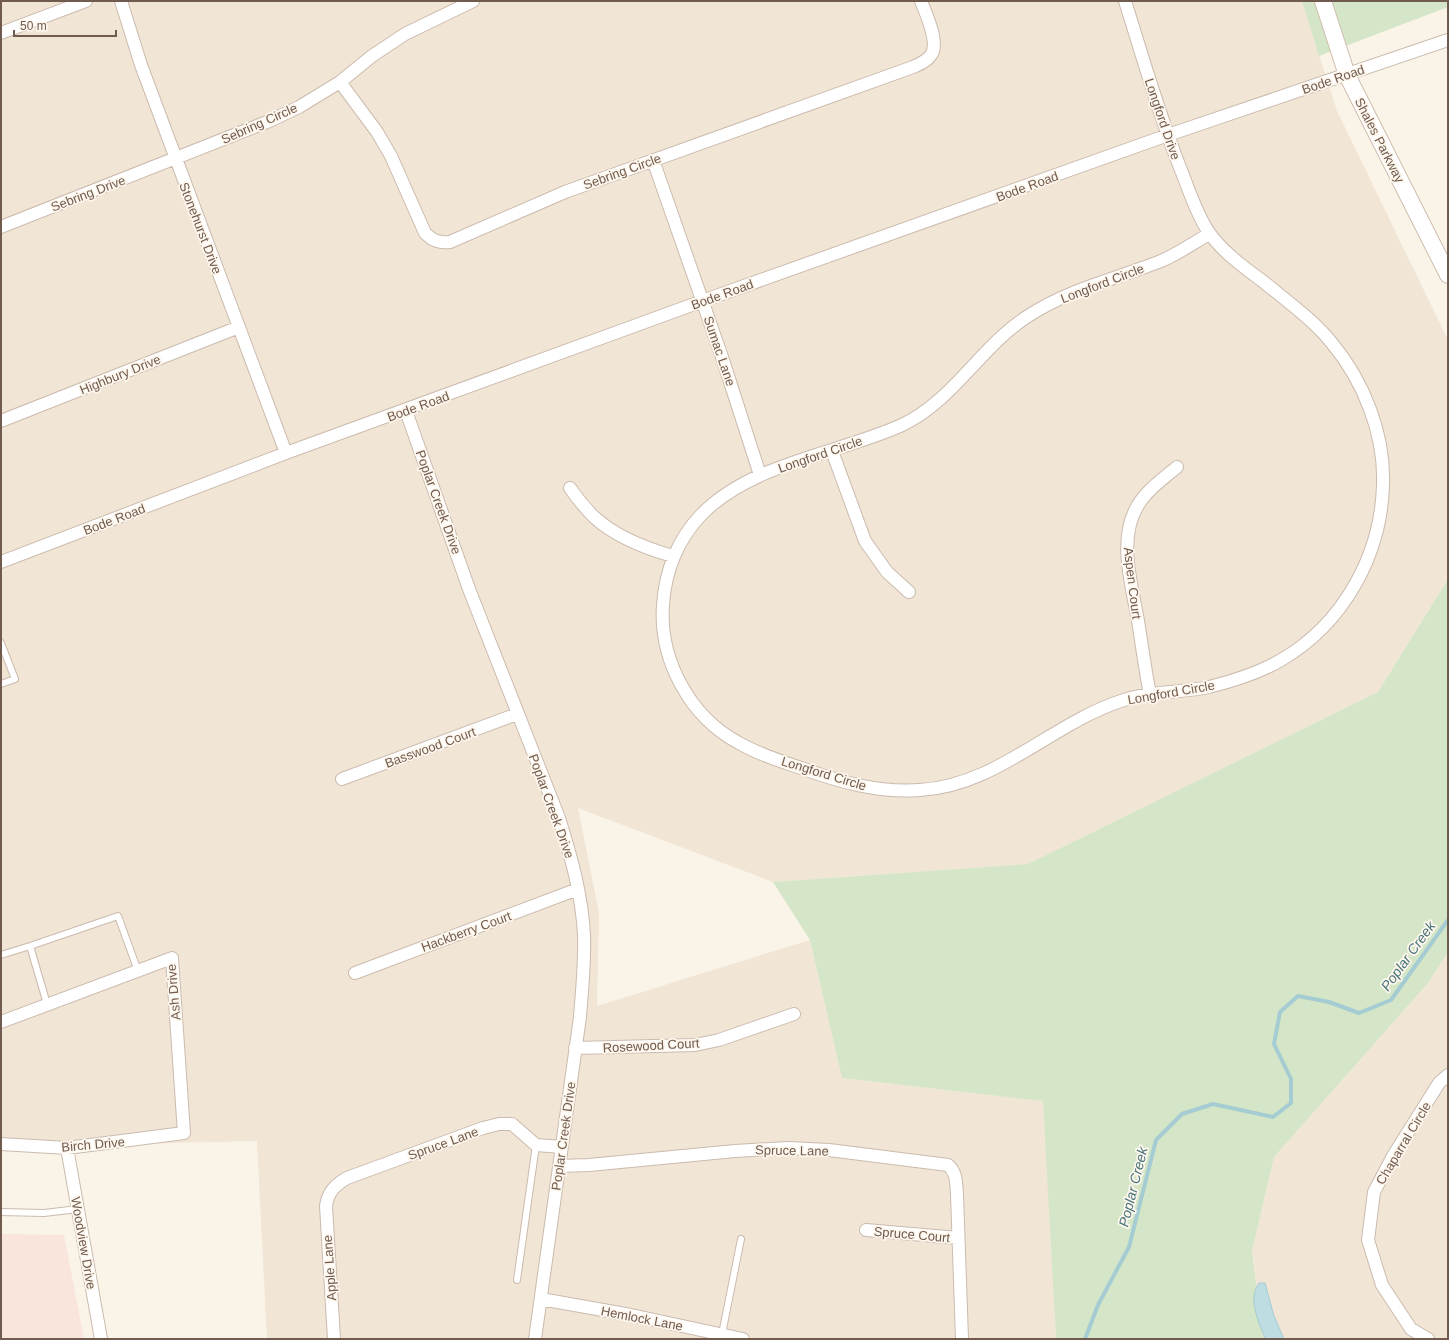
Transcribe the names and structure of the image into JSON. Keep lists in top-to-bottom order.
{
  "streets": {
    "street": [
      "Bode Road",
      "Longford Drive",
      "Sebring Circle",
      "Shales Parkway",
      "Sebring Drive",
      "Stonehurst Drive",
      "Longford Circle",
      "Sumac Lane",
      "Highbury Drive",
      "Poplar Creek Drive",
      "Aspen Court",
      "Basswood Court",
      "Hackberry Court",
      "Ash Drive",
      "Rosewood Court",
      "Spruce Lane",
      "Chaparral Circle",
      "Birch Drive",
      "Spruce Court",
      "Woodview Drive",
      "Apple Lane",
      "Hemlock Lane"
    ]
  },
  "crossings": [
    ["Bode Road", "Longford Drive"],
    ["Bode Road", "Shales Parkway"],
    ["Bode Road", "Stonehurst Drive"],
    ["Bode Road", "Sumac Lane"],
    ["Bode Road", "Poplar Creek Drive"],
    ["Longford Drive", "Longford Circle"],
    ["Sebring Circle", "Sebring Drive"],
    ["Sebring Circle", "Stonehurst Drive"],
    ["Sebring Circle", "Sumac Lane"],
    ["Sebring Drive", "Stonehurst Drive"],
    ["Stonehurst Drive", "Highbury Drive"],
    ["Longford Circle", "Sumac Lane"],
    ["Longford Circle", "Aspen Court"],
    ["Poplar Creek Drive", "Basswood Court"],
    ["Poplar Creek Drive", "Hackberry Court"],
    ["Poplar Creek Drive", "Rosewood Court"],
    ["Poplar Creek Drive", "Spruce Lane"],
    ["Poplar Creek Drive", "Hemlock Lane"],
    ["Ash Drive", "Birch Drive"],
    ["Spruce Lane", "Spruce Court"],
    ["Spruce Lane", "Apple Lane"],
    ["Birch Drive", "Woodview Drive"]
  ],
  "water": ["Poplar Creek"],
  "scale_bar": "50 m"
}
